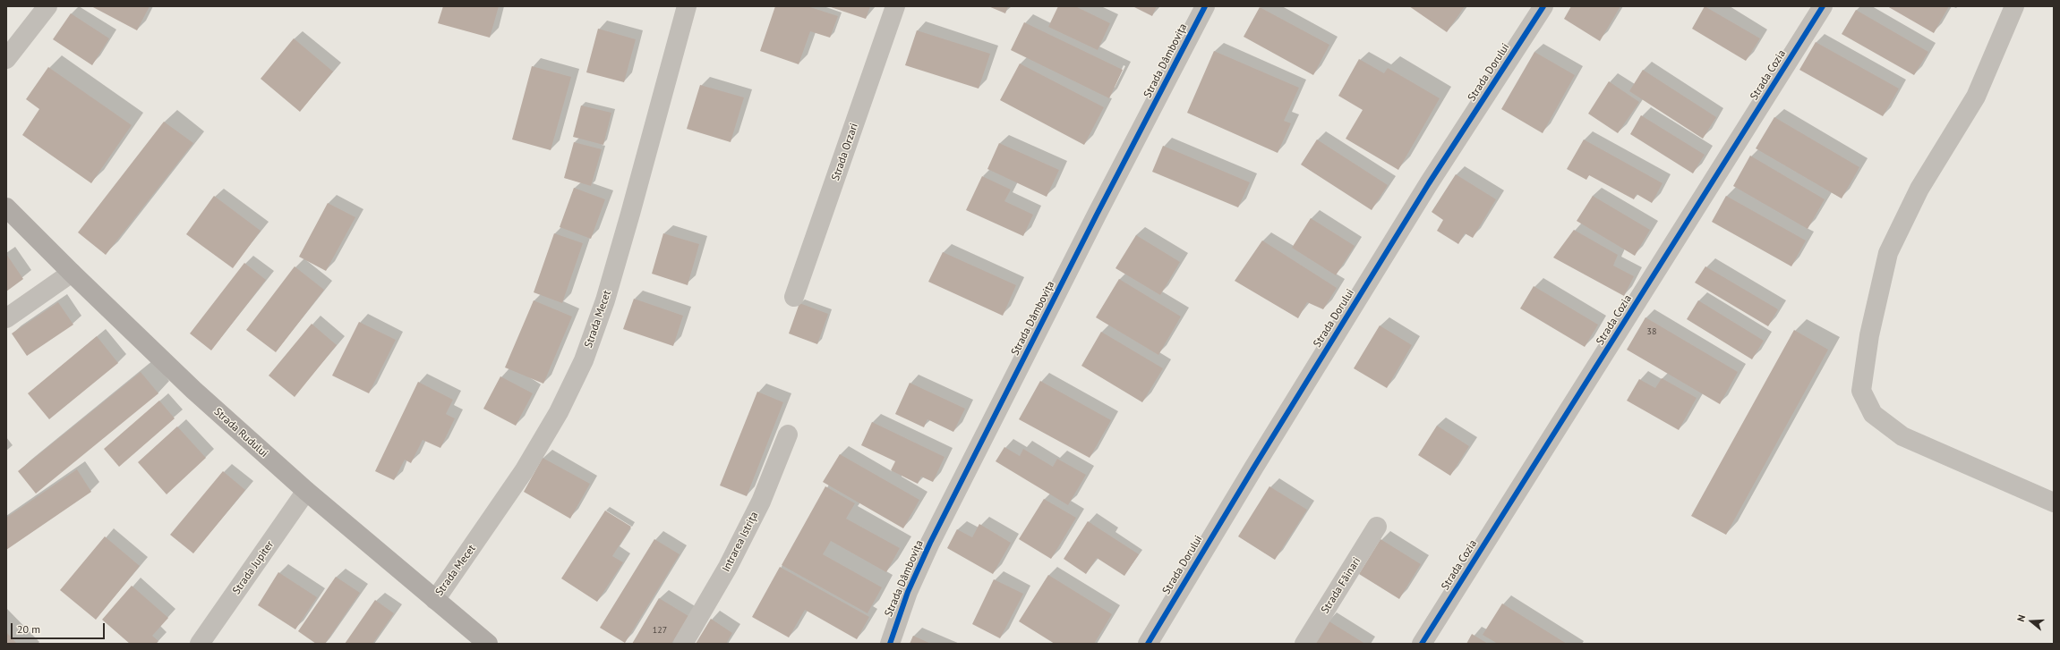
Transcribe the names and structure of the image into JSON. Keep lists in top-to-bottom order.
{
  "streets": {
    "main road": ["Strada Rudului"],
    "street": [
      "Strada Dâmbovița",
      "Strada Dorului",
      "Strada Cozia",
      "Strada Orzari",
      "Strada Mecet",
      "Intrarea Istrița",
      "Strada Jupiter",
      "Strada Făinari"
    ]
  },
  "crossings": [
    ["Strada Mecet", "Strada Rudului"],
    ["Strada Rudului", "Strada Jupiter"]
  ],
  "house_numbers": ["38", "127"],
  "scale_bar": "20 m",
  "north": "left"
}
